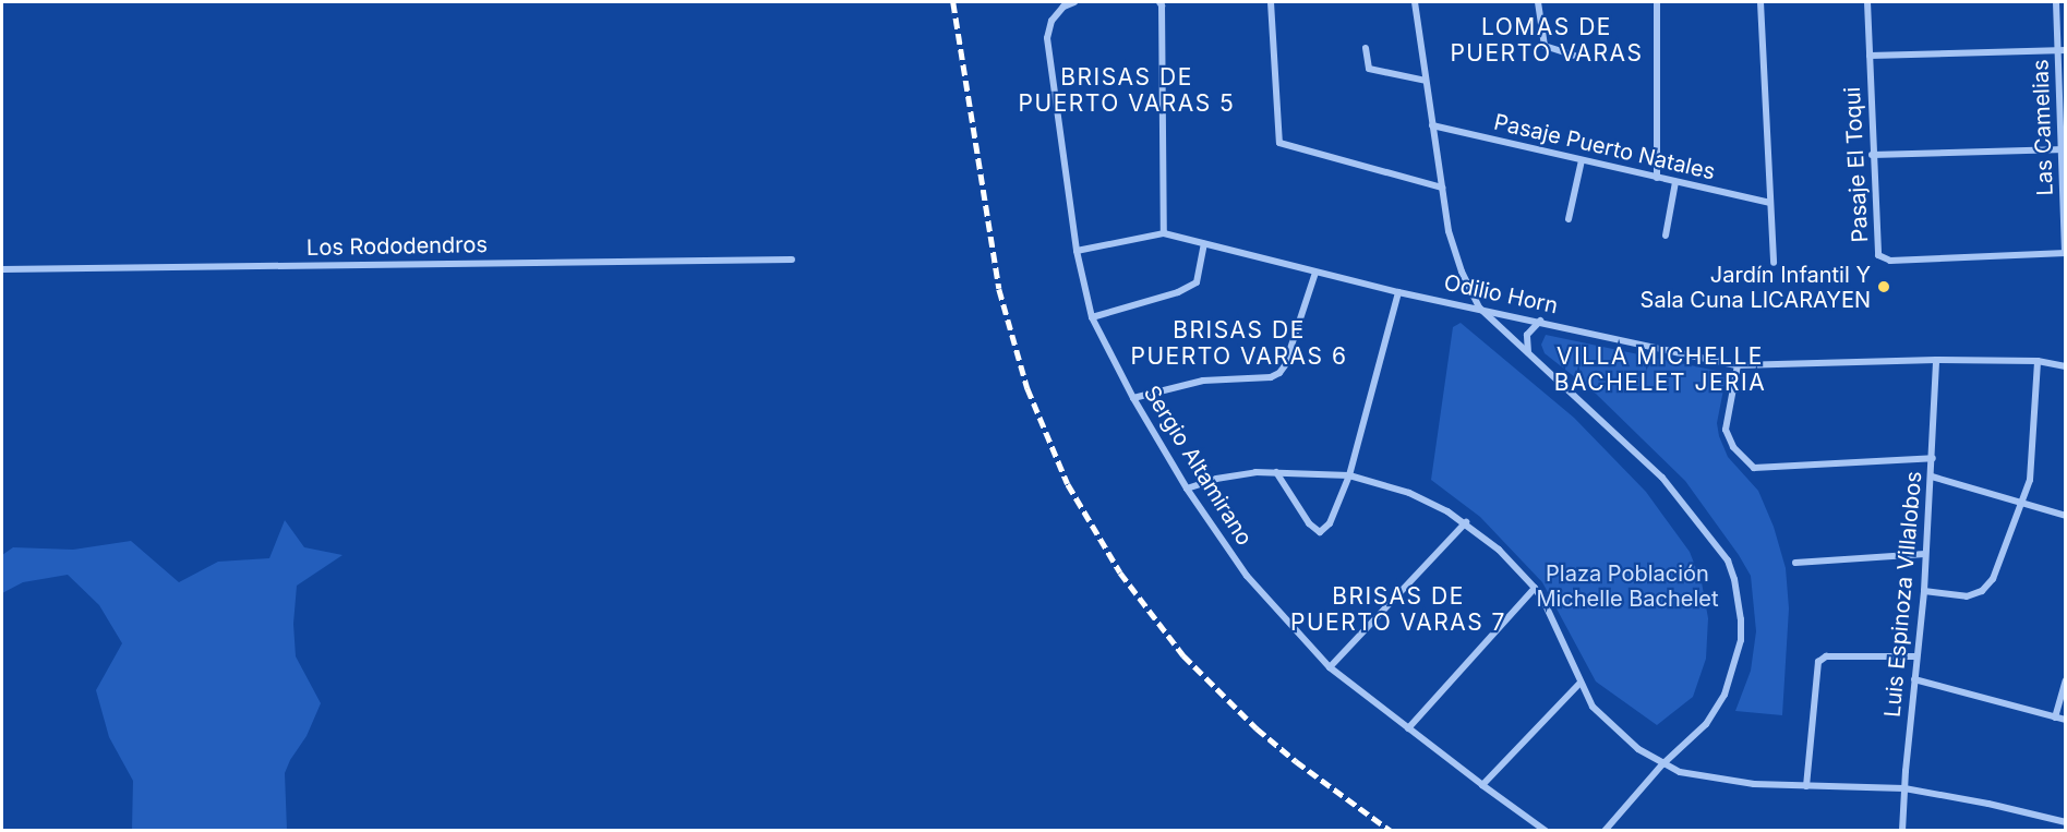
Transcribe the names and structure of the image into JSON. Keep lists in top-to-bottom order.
{
  "streets": {
    "street": [
      "Las Camelias",
      "Pasaje Puerto Natales",
      "Pasaje El Toqui",
      "Los Rododendros",
      "Odilio Horn",
      "Sergio Altamirano",
      "Luis Espinoza Villalobos"
    ]
  },
  "crossings": [
    ["Las Camelias", "Pasaje El Toqui"],
    ["Odilio Horn", "Luis Espinoza Villalobos"]
  ],
  "districts": [
    "LOMAS DE PUERTO VARAS",
    "BRISAS DE PUERTO VARAS 5",
    "BRISAS DE PUERTO VARAS 6",
    "VILLA MICHELLE BACHELET JERIA",
    "BRISAS DE PUERTO VARAS 7"
  ],
  "parks": ["Plaza Población Michelle Bachelet"],
  "places": ["Jardín Infantil Y Sala Cuna LICARAYEN"]
}
